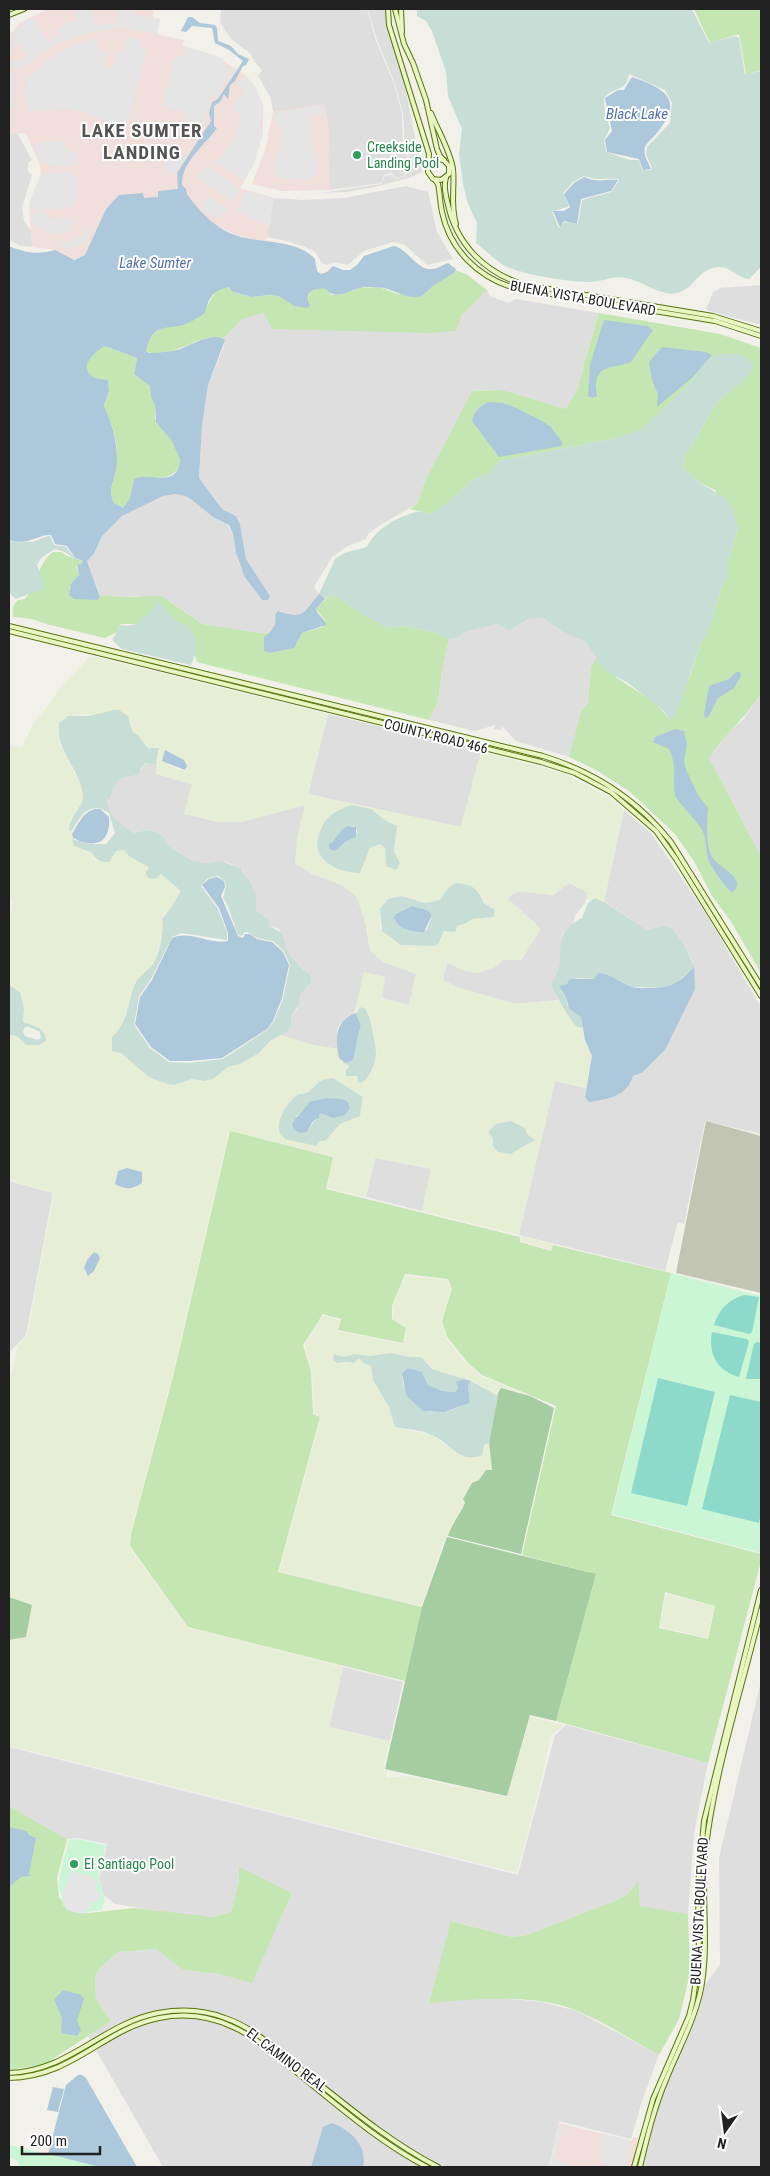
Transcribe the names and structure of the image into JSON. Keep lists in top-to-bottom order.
{
  "streets": {
    "main road": ["BUENA VISTA BOULEVARD", "COUNTY ROAD 466", "EL CAMINO REAL"]
  },
  "districts": ["LAKE SUMTER LANDING"],
  "water": ["Black Lake", "Lake Sumter"],
  "places": ["Creekside Landing Pool", "El Santiago Pool"],
  "scale_bar": "200 m",
  "north": "bottom"
}
